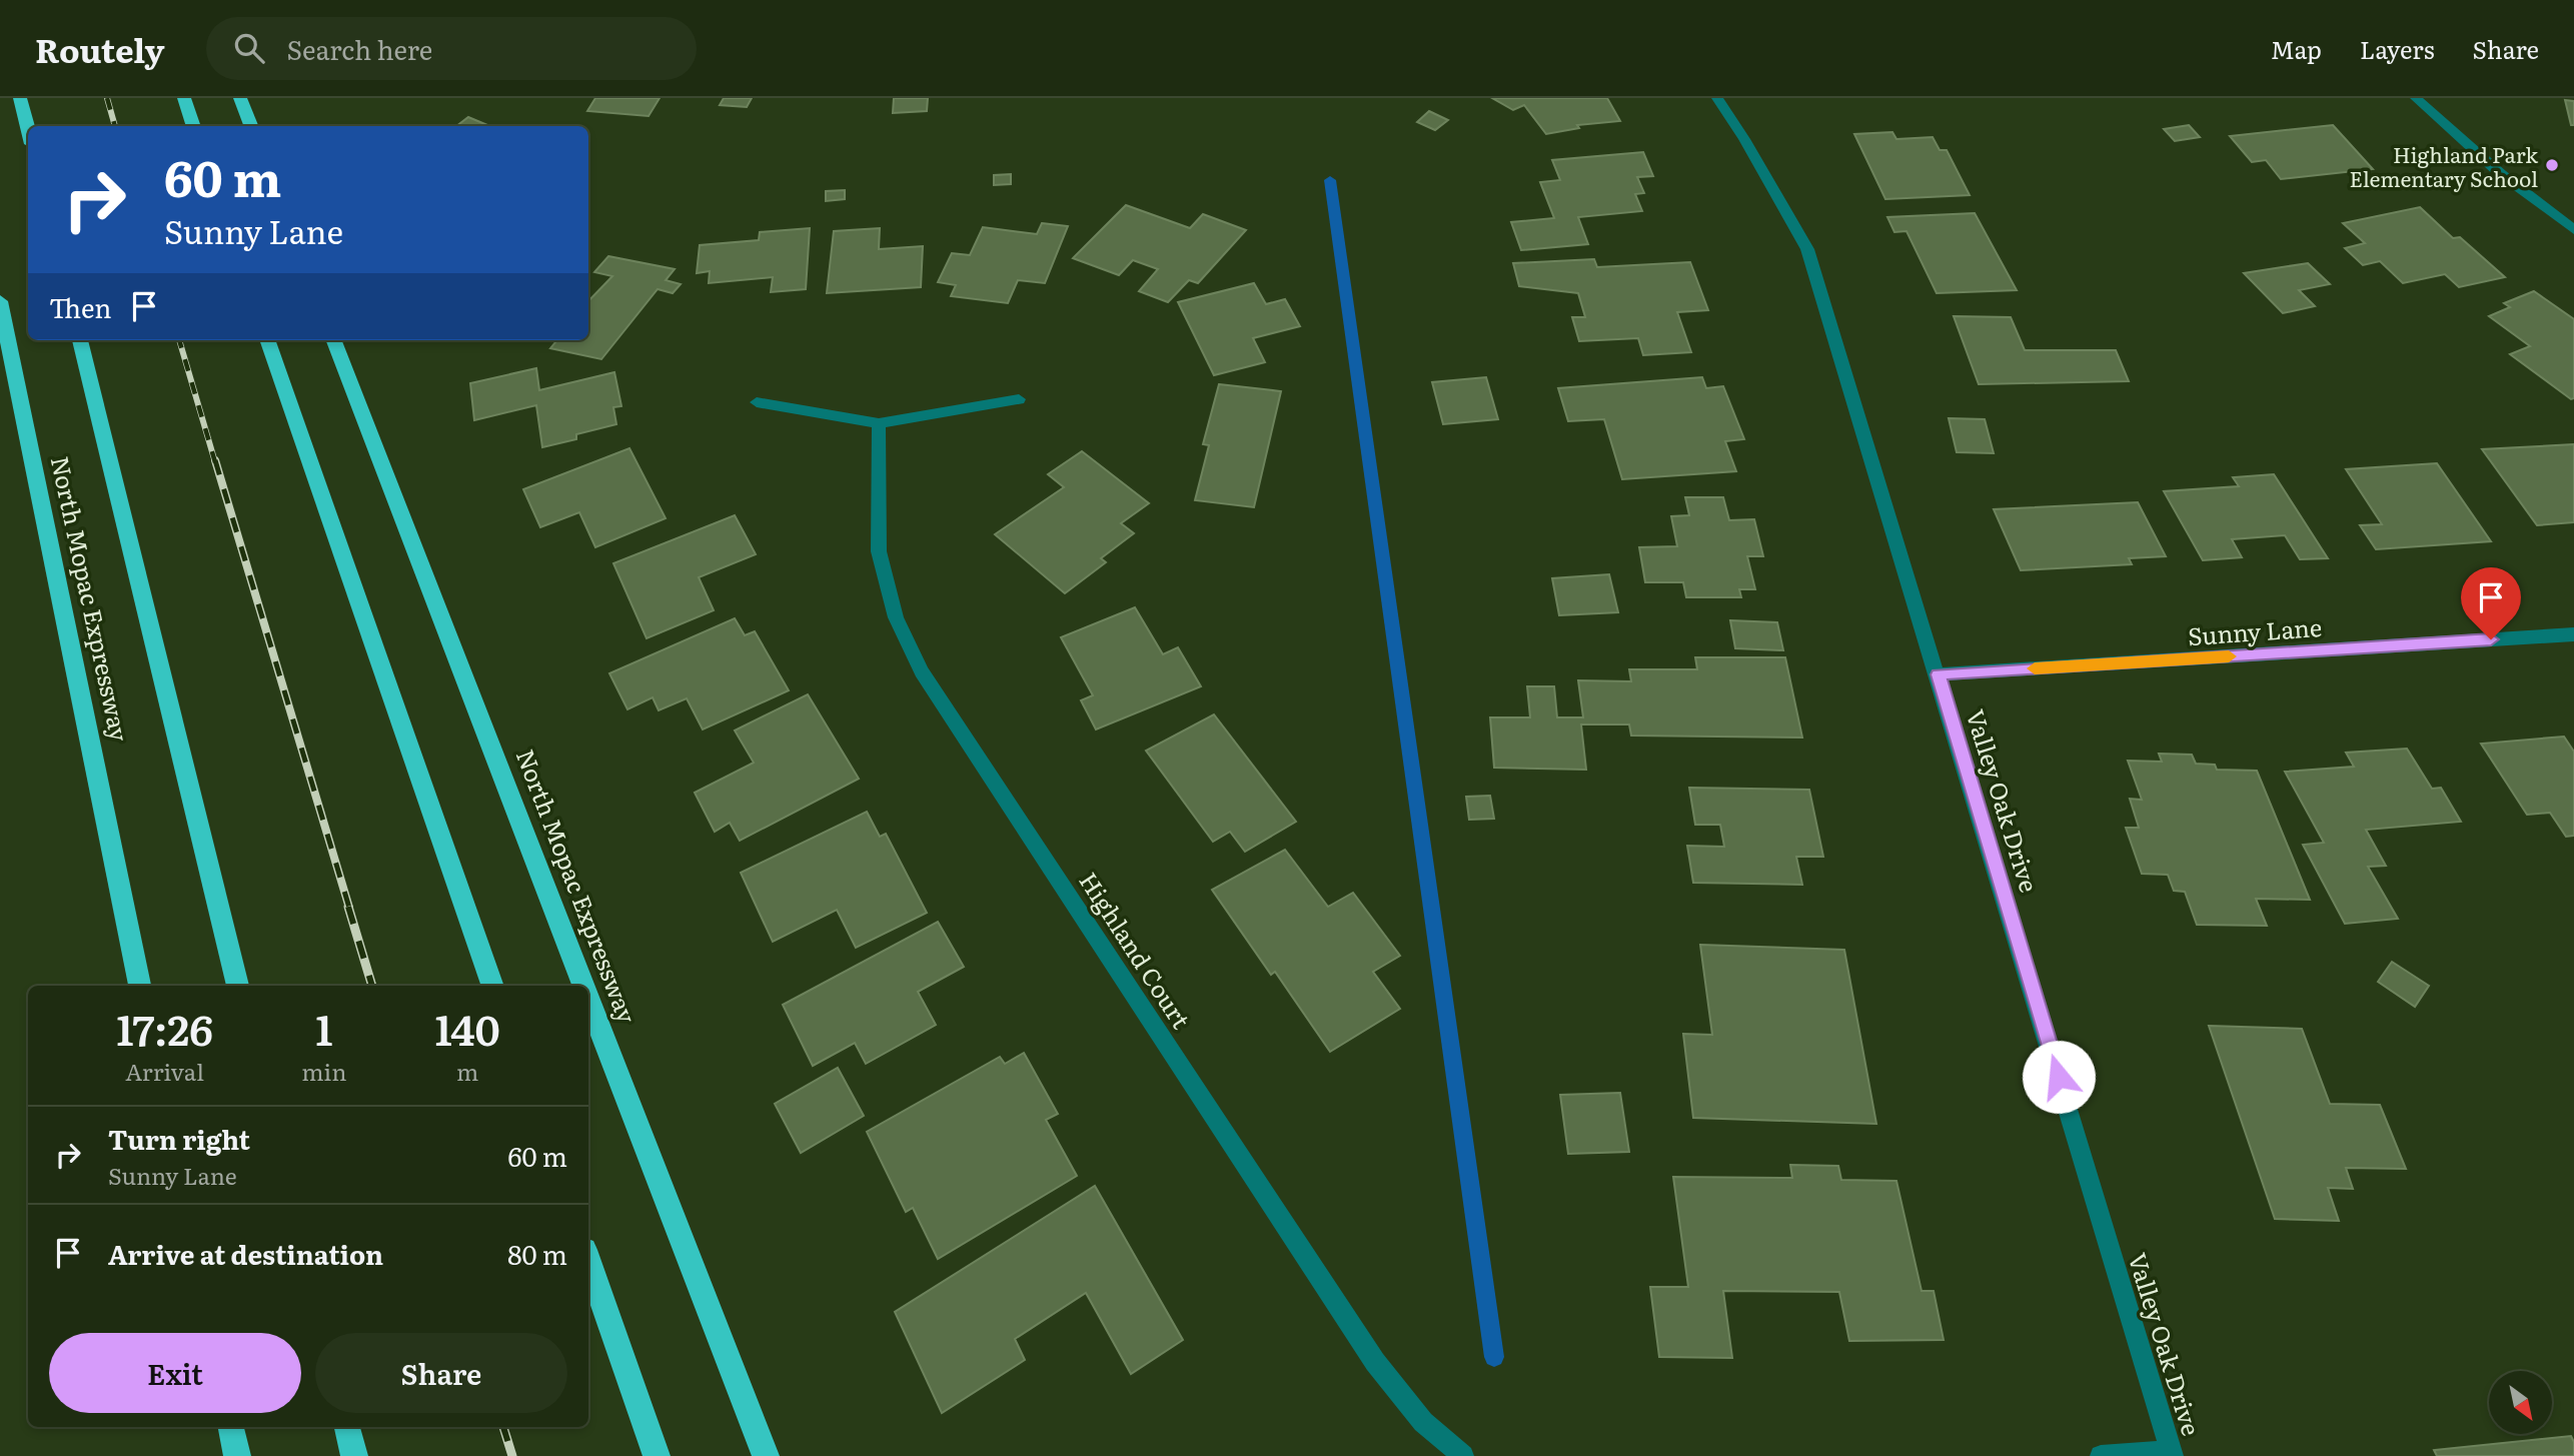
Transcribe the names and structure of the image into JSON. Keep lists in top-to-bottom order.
{
  "streets": {
    "highway": ["North Mopac Expressway"],
    "street": ["Sunny Lane", "Valley Oak Drive", "Highland Court"]
  },
  "crossings": [
    ["Sunny Lane", "Valley Oak Drive"]
  ],
  "places": ["Highland Park Elementary School"],
  "north": "bottom right",
  "page": {
    "header": "Routely",
    "search": "Search here",
    "nav": ["Map", "Layers", "Share"],
    "turn": ["60 m", "Sunny Lane"],
    "then": "Then",
    "eta": [
      "17:26",
      "Arrival",
      "1",
      "min",
      "140",
      "m"
    ],
    "list": [
      {
        "name": "Turn right",
        "note": "Sunny Lane",
        "value": "60 m"
      },
      {
        "name": "Arrive at destination",
        "value": "80 m"
      }
    ],
    "buttons": ["Exit", "Share"]
  }
}
